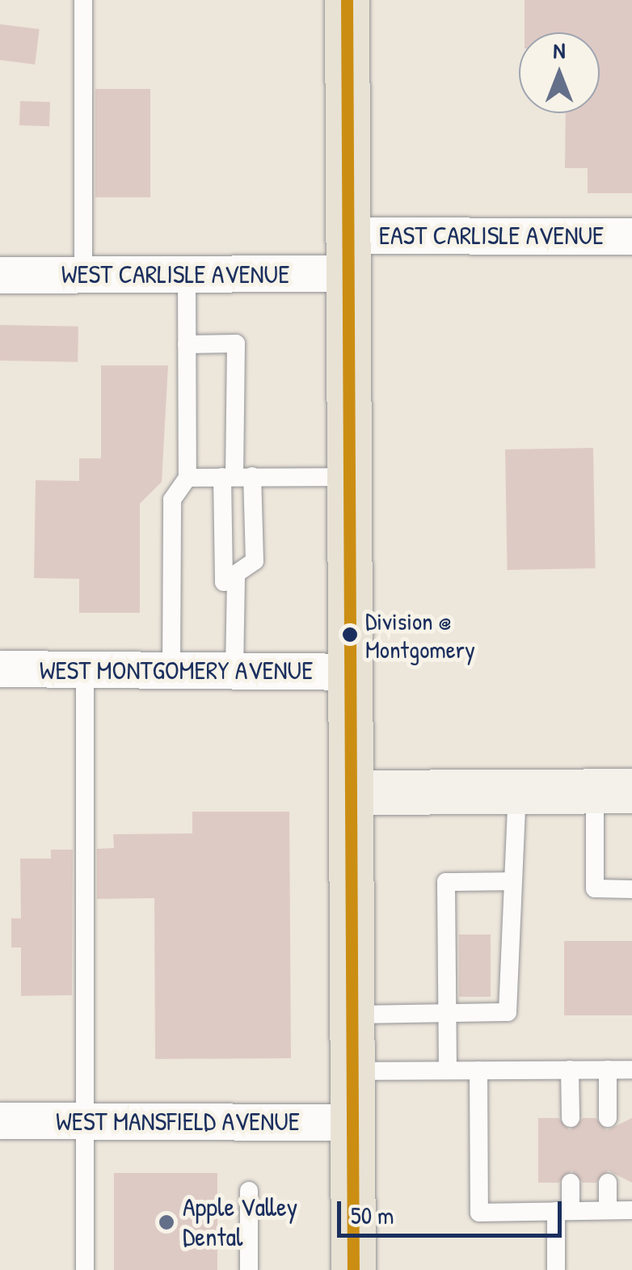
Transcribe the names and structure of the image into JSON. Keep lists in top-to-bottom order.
{
  "streets": {
    "street": [
      "EAST CARLISLE AVENUE",
      "WEST CARLISLE AVENUE",
      "WEST MONTGOMERY AVENUE",
      "WEST MANSFIELD AVENUE"
    ]
  },
  "crossings": [
    ["EAST CARLISLE AVENUE", "WEST CARLISLE AVENUE"]
  ],
  "places": ["Division @ Montgomery", "Apple Valley Dental"],
  "scale_bar": "50 m",
  "north": "top"
}
